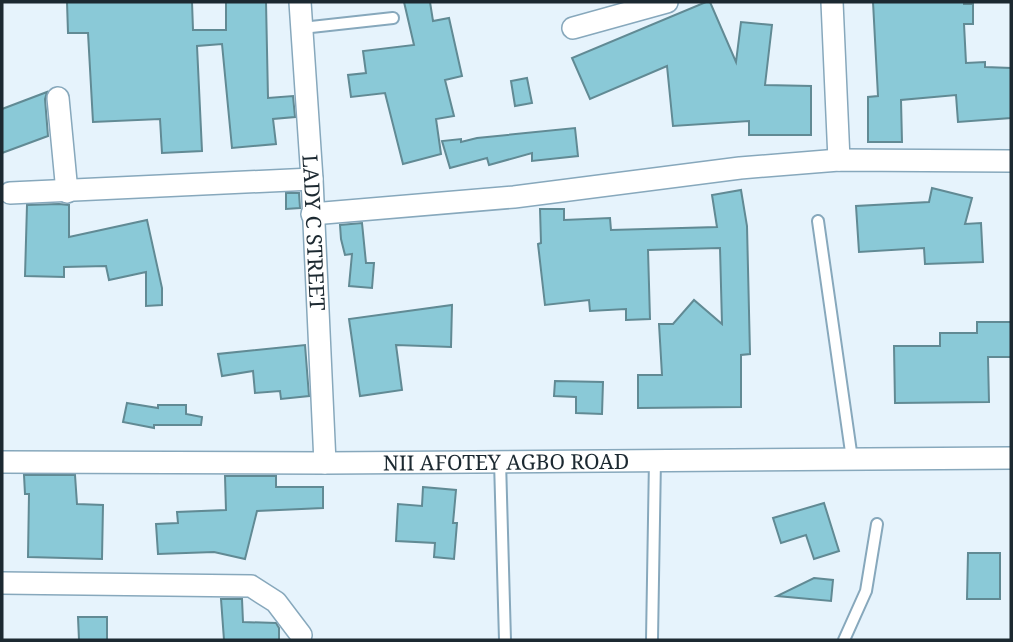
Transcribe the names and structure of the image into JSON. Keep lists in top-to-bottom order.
{
  "streets": {
    "street": ["LADY C STREET", "NII AFOTEY AGBO ROAD"]
  },
  "crossings": [
    ["LADY C STREET", "NII AFOTEY AGBO ROAD"]
  ]
}
